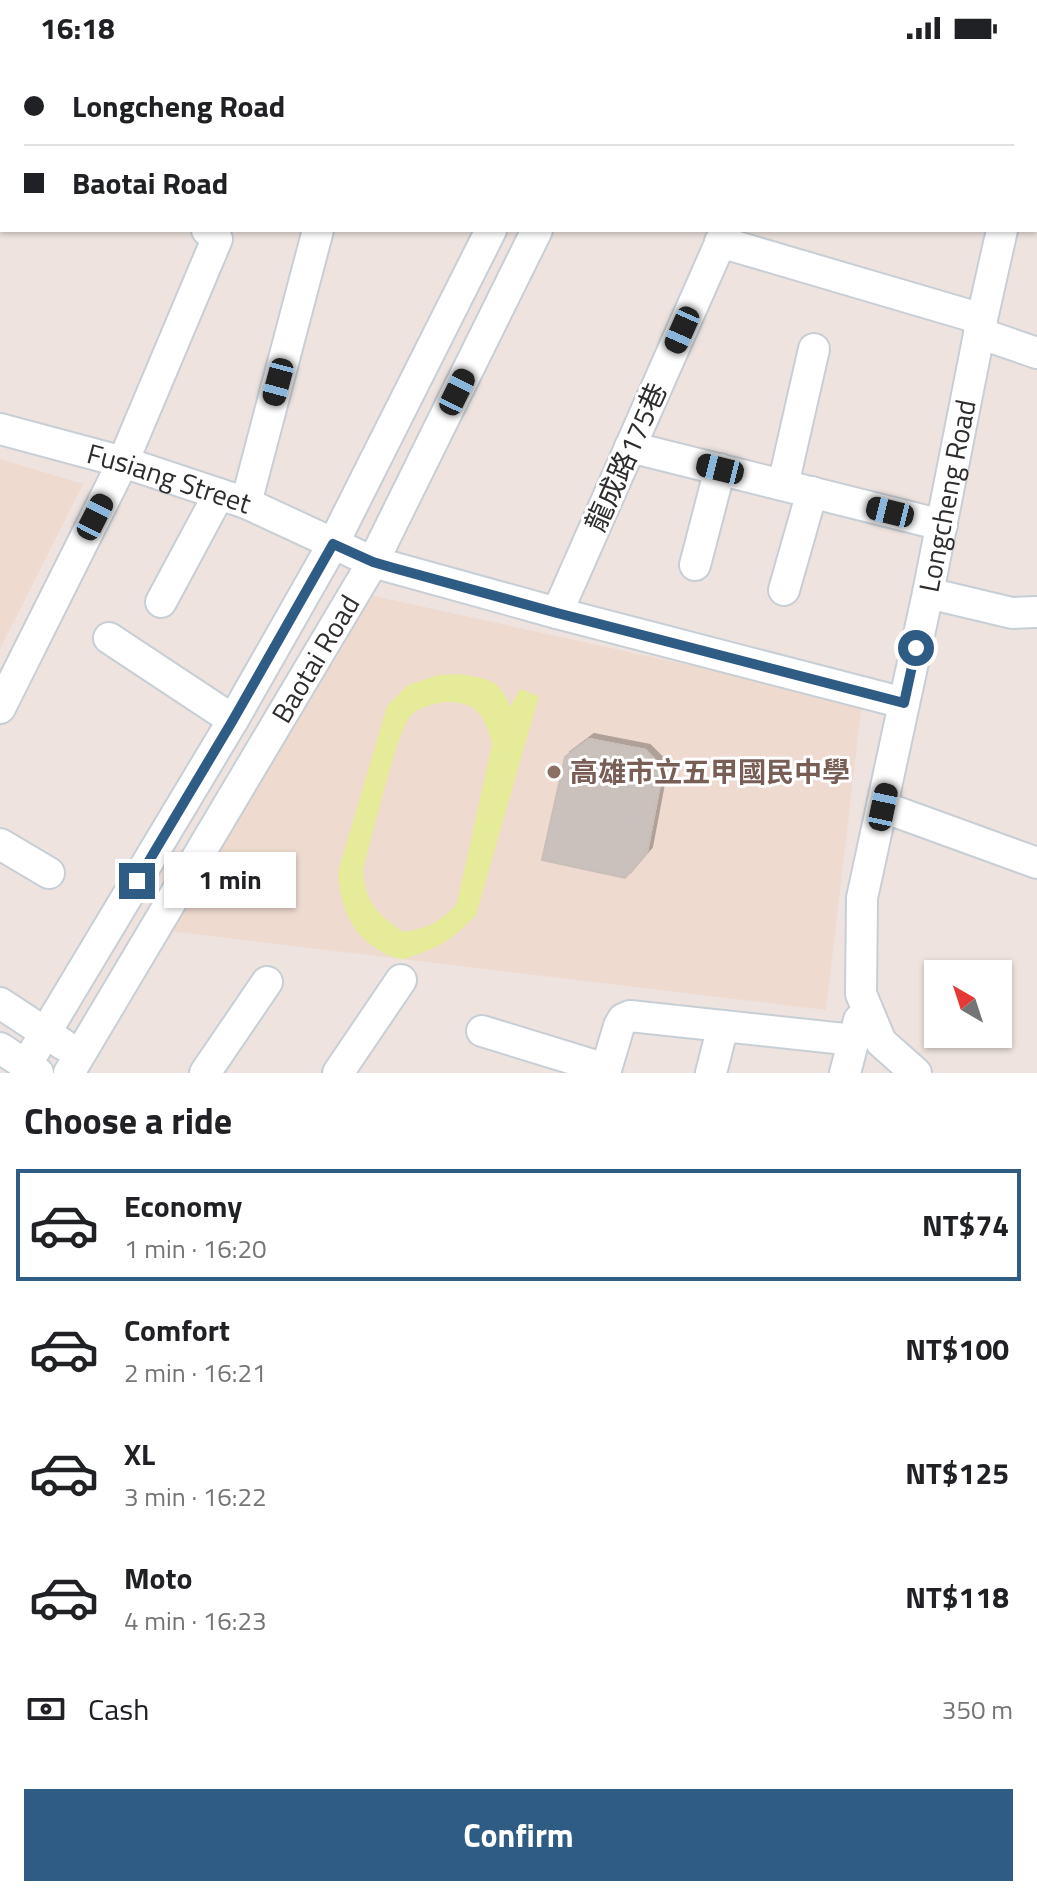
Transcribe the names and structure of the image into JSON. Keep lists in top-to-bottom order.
{
  "streets": {
    "street": [
      "龍成路175巷",
      "Fusiang Street",
      "Longcheng Road",
      "Baotai Road"
    ]
  },
  "crossings": [
    ["龍成路175巷", "Fusiang Street"],
    ["龍成路175巷", "Longcheng Road"],
    ["Fusiang Street", "Longcheng Road"],
    ["Fusiang Street", "Baotai Road"]
  ],
  "places": ["高雄市立五甲國民中學"],
  "north": "top left",
  "page": {
    "status": "16:18",
    "banner": ["Longcheng Road", "Baotai Road"],
    "bubble": "1 min",
    "heading": "Choose a ride",
    "list": [
      {
        "name": "Economy",
        "note": "1 min · 16:20",
        "value": "NT$74"
      },
      {
        "name": "Comfort",
        "note": "2 min · 16:21",
        "value": "NT$100"
      },
      {
        "name": "XL",
        "note": "3 min · 16:22",
        "value": "NT$125"
      },
      {
        "name": "Moto",
        "note": "4 min · 16:23",
        "value": "NT$118"
      }
    ],
    "pay": ["Cash", "350 m"],
    "buttons": "Confirm"
  }
}
